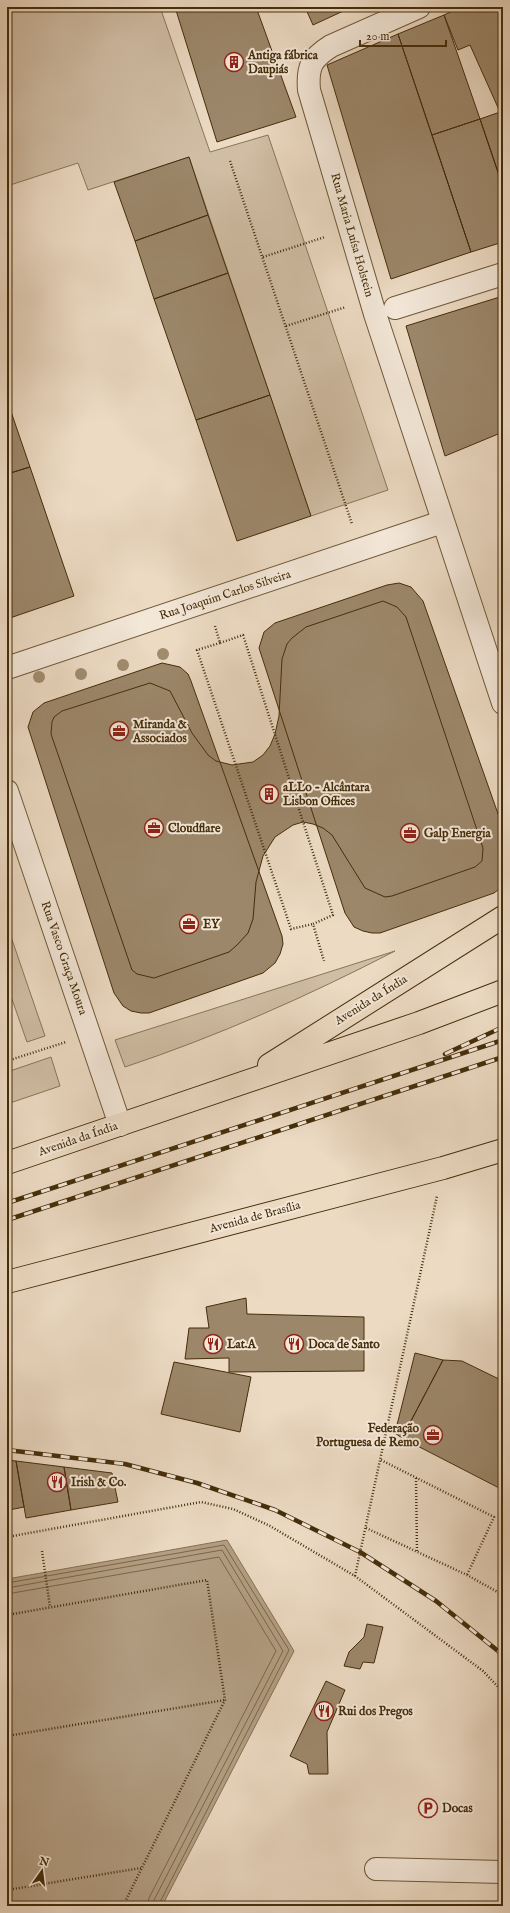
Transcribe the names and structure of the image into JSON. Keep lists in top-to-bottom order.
{
  "streets": {
    "main road": ["Avenida da Índia", "Avenida de Brasília"],
    "street": ["Rua Maria Luísa Holstein", "Rua Joaquim Carlos Silveira", "Rua Vasco Graça Moura"]
  },
  "crossings": [
    ["Rua Maria Luísa Holstein", "Rua Joaquim Carlos Silveira"],
    ["Rua Vasco Graça Moura", "Avenida da Índia"]
  ],
  "places": {
    "building": ["Antiga fábrica Daupiás", "aLLo - Alcântara Lisbon Offices"],
    "office": [
      "Miranda & Associados",
      "Cloudflare",
      "Galp Energia",
      "EY",
      "Federação Portuguesa de Remo"
    ],
    "restaurant": [
      "Lat.A",
      "Doca de Santo",
      "Irish & Co.",
      "Rui dos Pregos"
    ],
    "parking": ["Docas"]
  },
  "scale_bar": "20 m",
  "north": "top"
}
